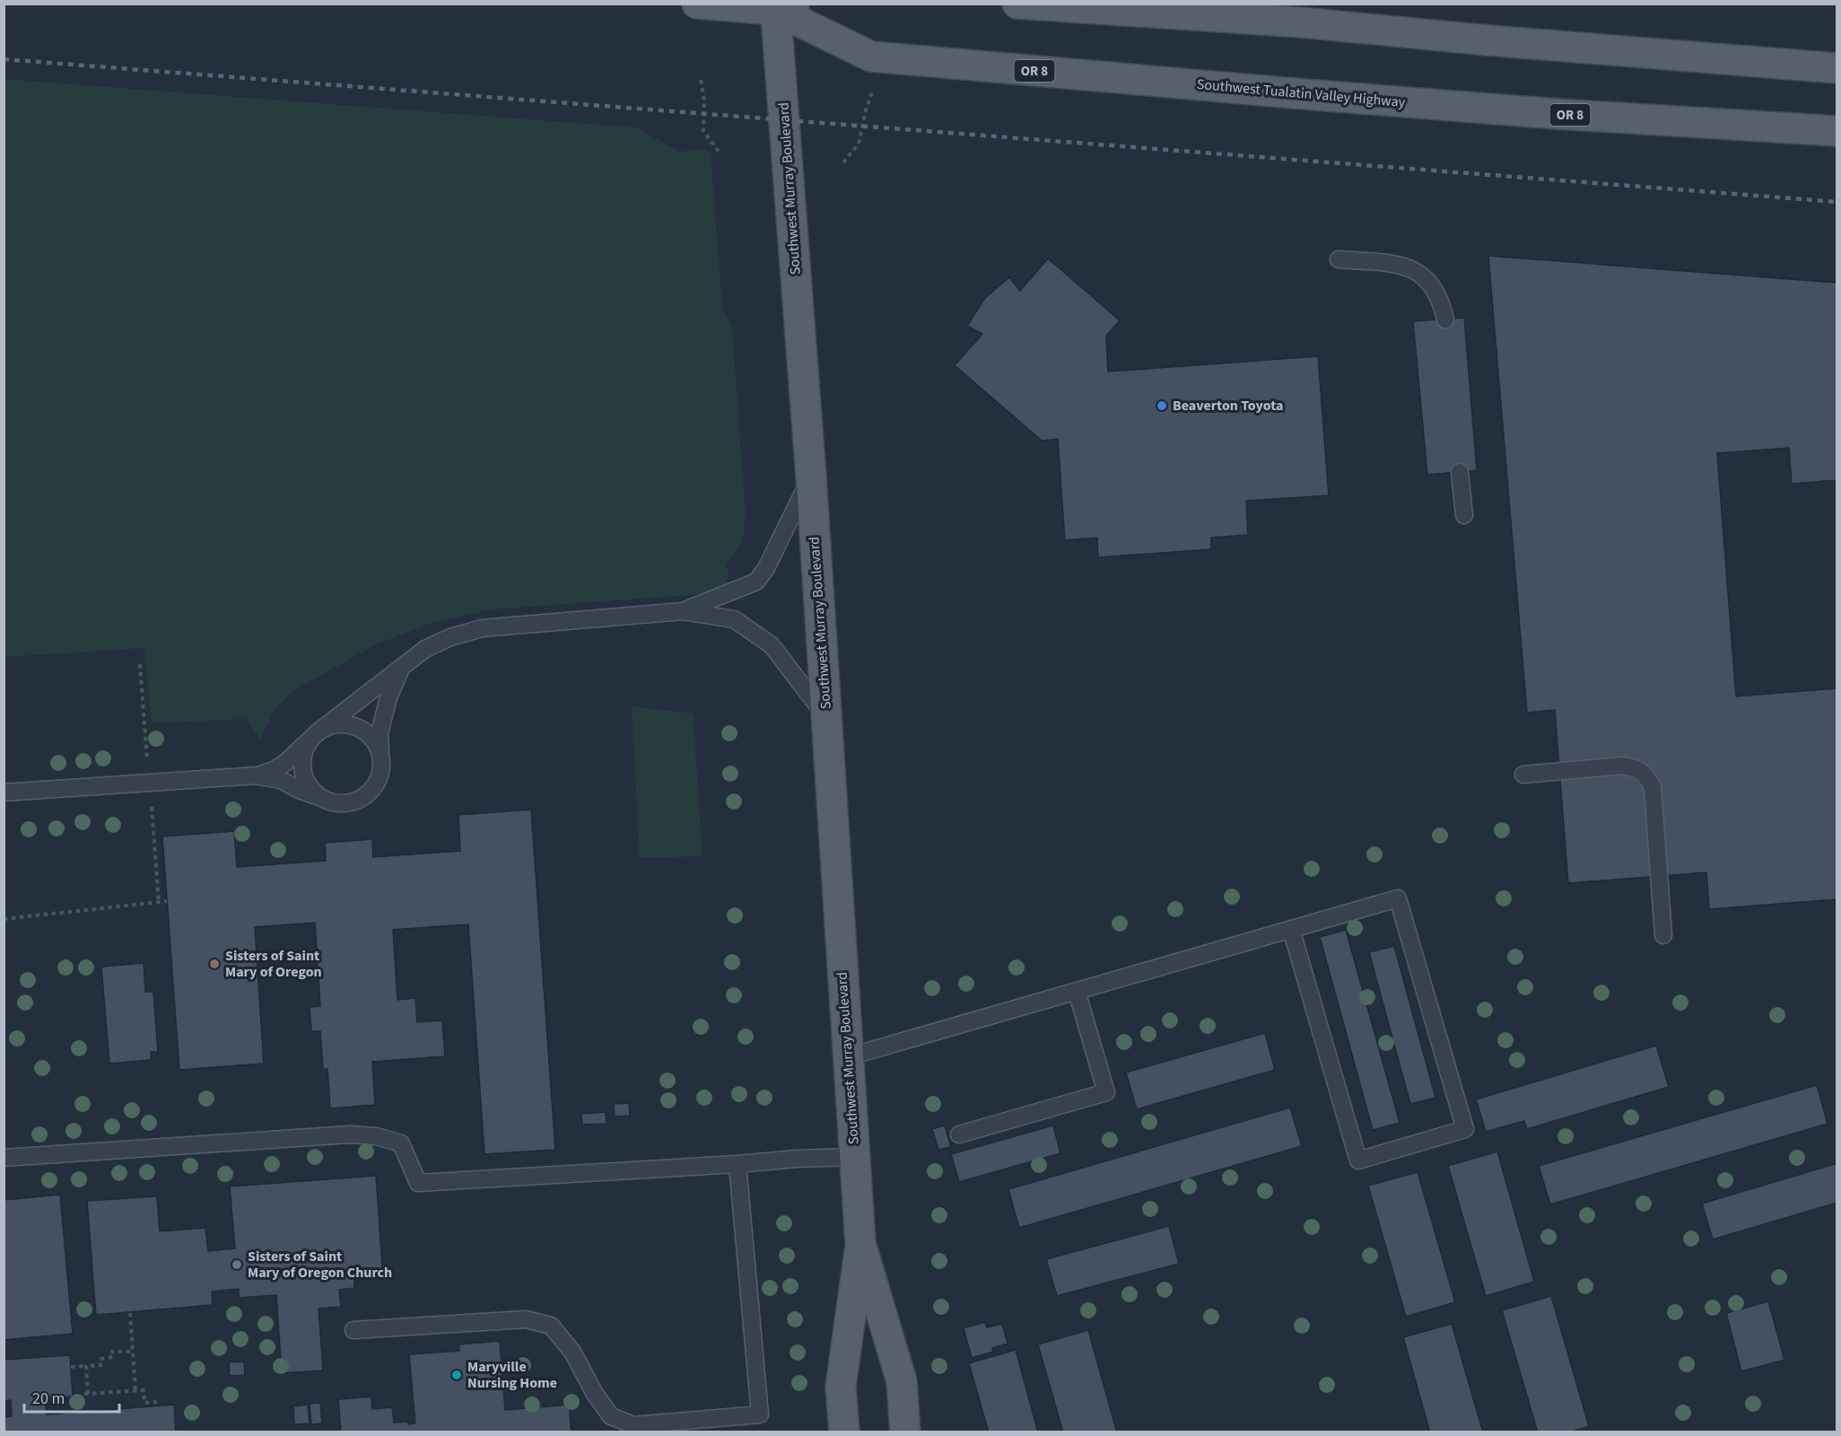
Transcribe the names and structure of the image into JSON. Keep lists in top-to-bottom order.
{
  "streets": {
    "main road": ["OR 8", "Southwest Tualatin Valley Highway", "Southwest Murray Boulevard"]
  },
  "crossings": [
    ["Southwest Tualatin Valley Highway", "Southwest Murray Boulevard"]
  ],
  "places": [
    "Beaverton Toyota",
    "Sisters of Saint Mary of Oregon",
    "Sisters of Saint Mary of Oregon Church",
    "Maryville Nursing Home"
  ],
  "scale_bar": "20 m"
}
